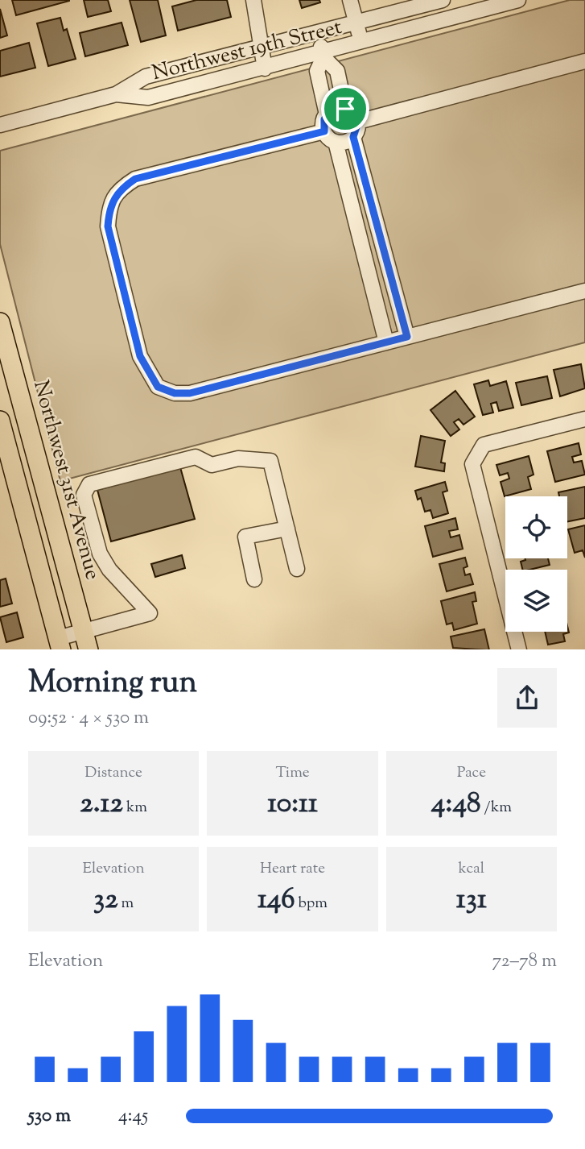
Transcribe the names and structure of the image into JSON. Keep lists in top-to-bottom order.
{
  "streets": {
    "main road": ["Northwest 31st Avenue"],
    "street": ["Northwest 19th Street"]
  },
  "page": {
    "heading": ["Morning run", "09:52 · 4 × 530 m"],
    "stats": [
      ["Distance", "2.12 km"],
      ["Time", "10:11"],
      ["Pace", "4:48 /km"],
      ["Elevation", "32 m"],
      ["Heart rate", "146 bpm"],
      ["kcal", "131"]
    ],
    "chart": ["Elevation", "72–78 m"],
    "list": [
      {
        "name": "530 m",
        "note": "4:45"
      }
    ]
  }
}
